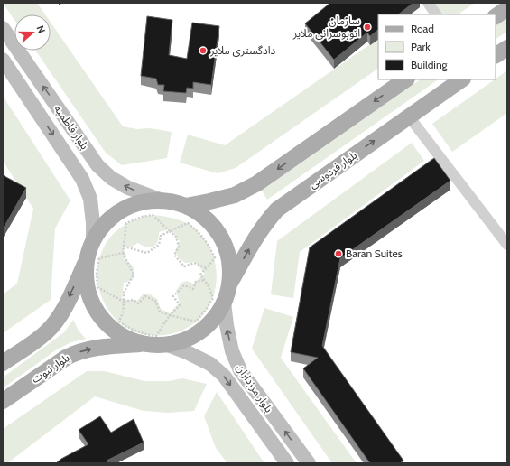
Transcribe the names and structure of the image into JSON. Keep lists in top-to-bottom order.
{
  "streets": {
    "main road": [
      "بلوار فاطمیه",
      "بلوار فردوسی",
      "بلوار نبوت",
      "بلوار مرزداران"
    ]
  },
  "places": ["سازمان اتوبوسرانی ملایر", "دادگستری ملایر", "Baran Suites"],
  "legend": ["Road", "Park", "Building"],
  "north": "right"
}
